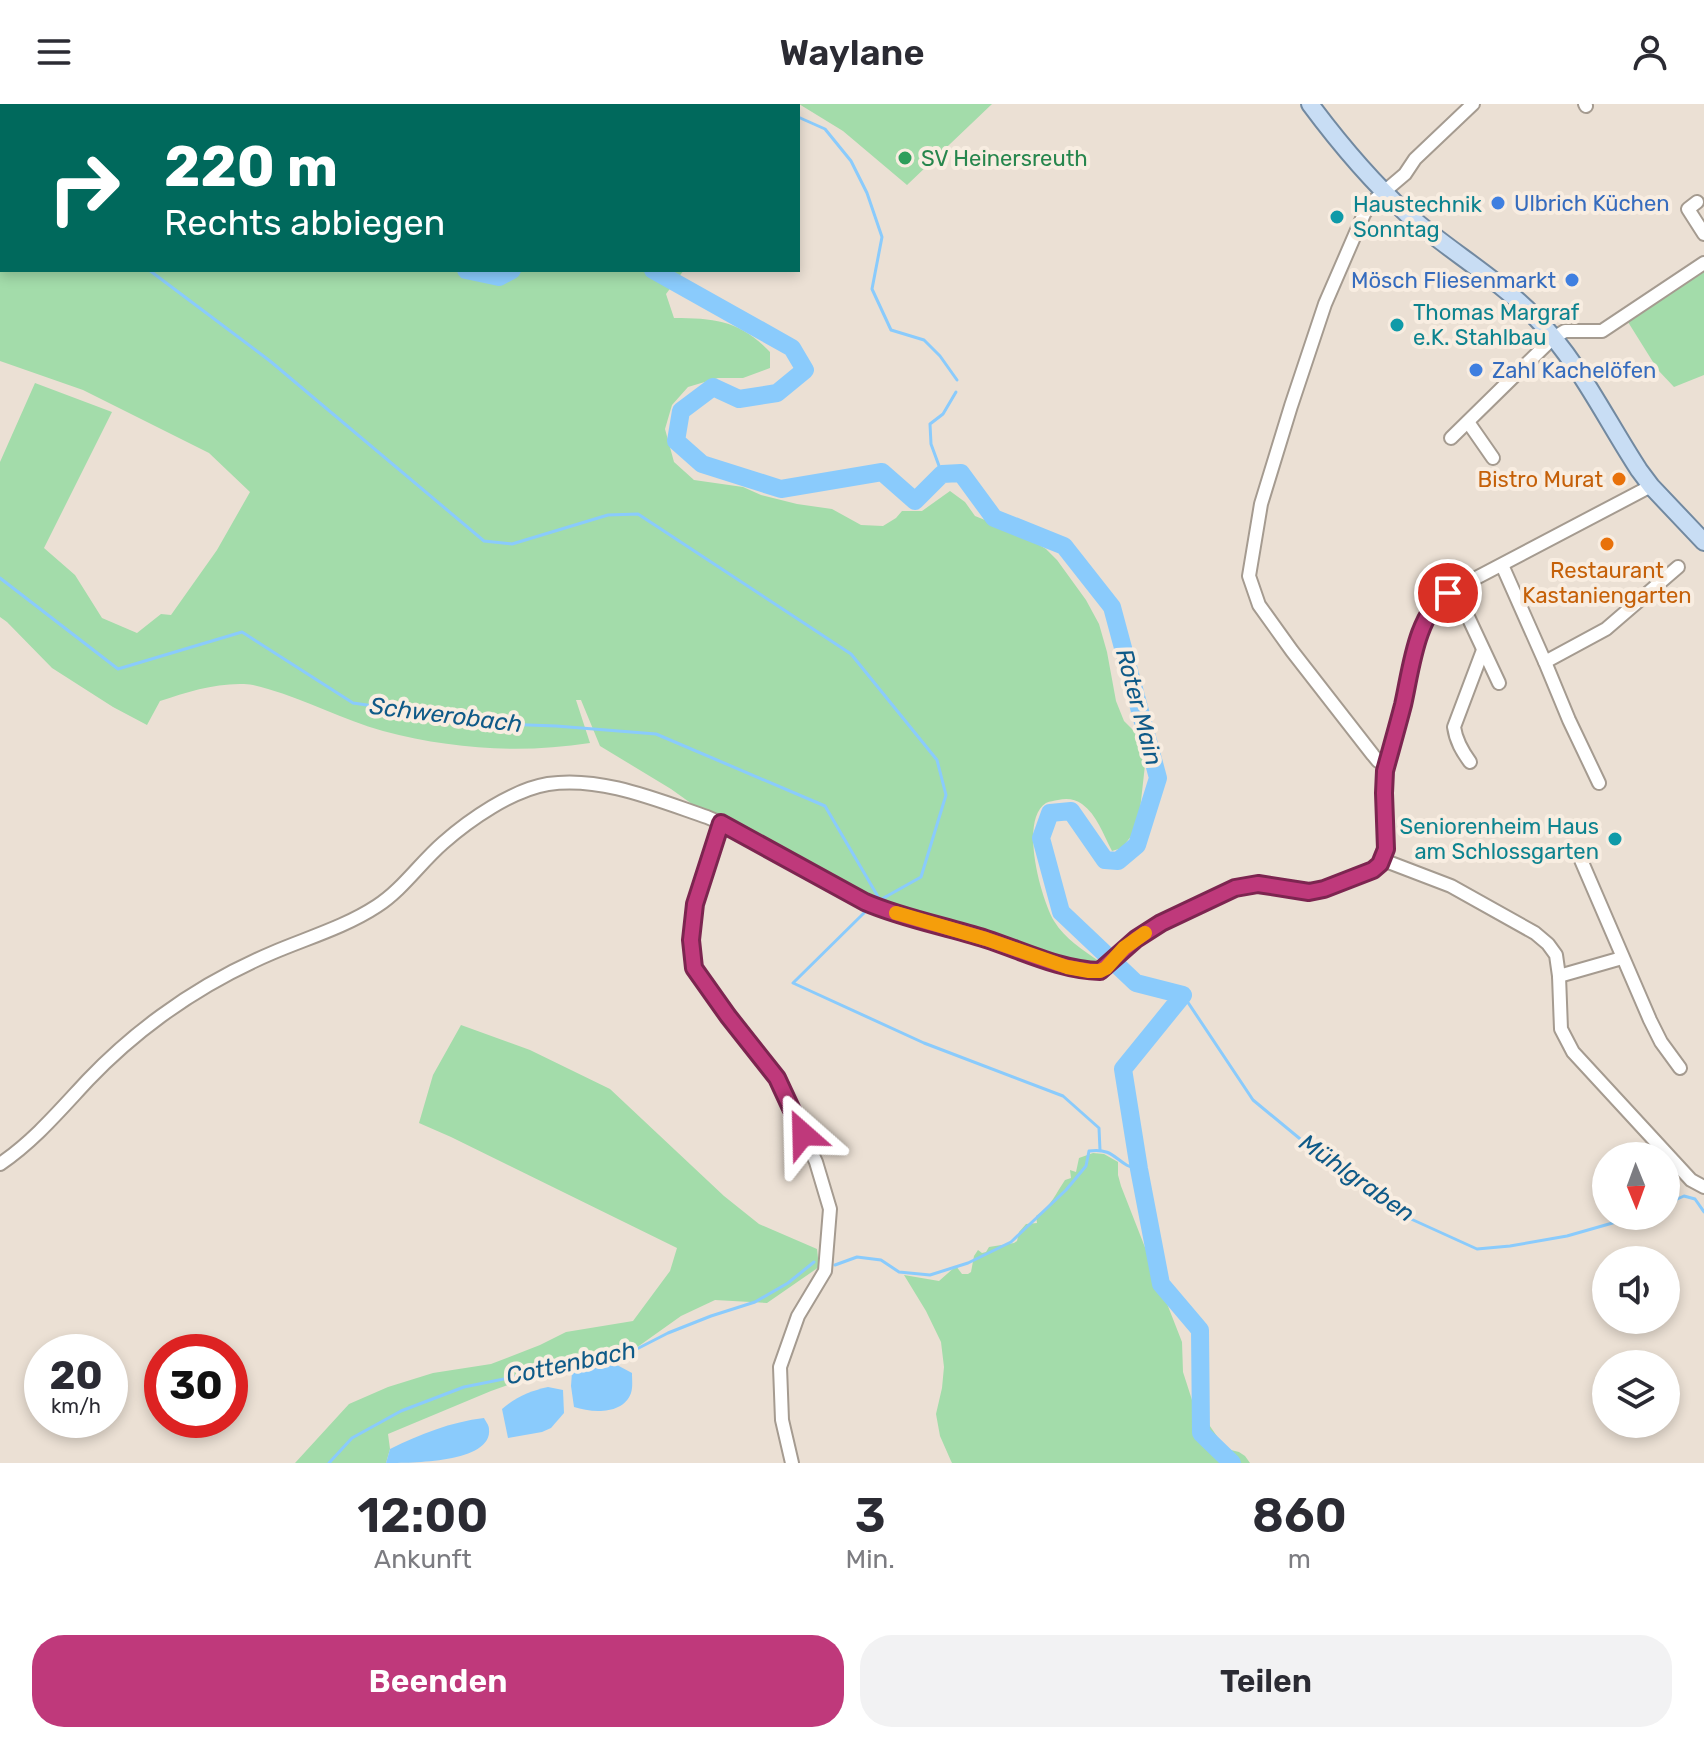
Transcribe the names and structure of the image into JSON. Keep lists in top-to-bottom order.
{
  "water": [
    "Roter Main",
    "Schwerobach",
    "Mühlgraben",
    "Cottenbach"
  ],
  "places": [
    "SV Heinersreuth",
    "Ulbrich Küchen",
    "Haustechnik Sonntag",
    "Mösch Fliesenmarkt",
    "Thomas Margraf e.K. Stahlbau",
    "Zahl Kachelöfen",
    "Bistro Murat",
    "Restaurant Kastaniengarten",
    "Seniorenheim Haus am Schlossgarten"
  ],
  "north": "bottom",
  "page": {
    "header": "Waylane",
    "turn": ["220 m", "Rechts abbiegen"],
    "speed": "20 km/h",
    "limit": "30",
    "eta": [
      "12:00",
      "Ankunft",
      "3",
      "Min.",
      "860",
      "m"
    ],
    "buttons": ["Beenden", "Teilen"]
  }
}
